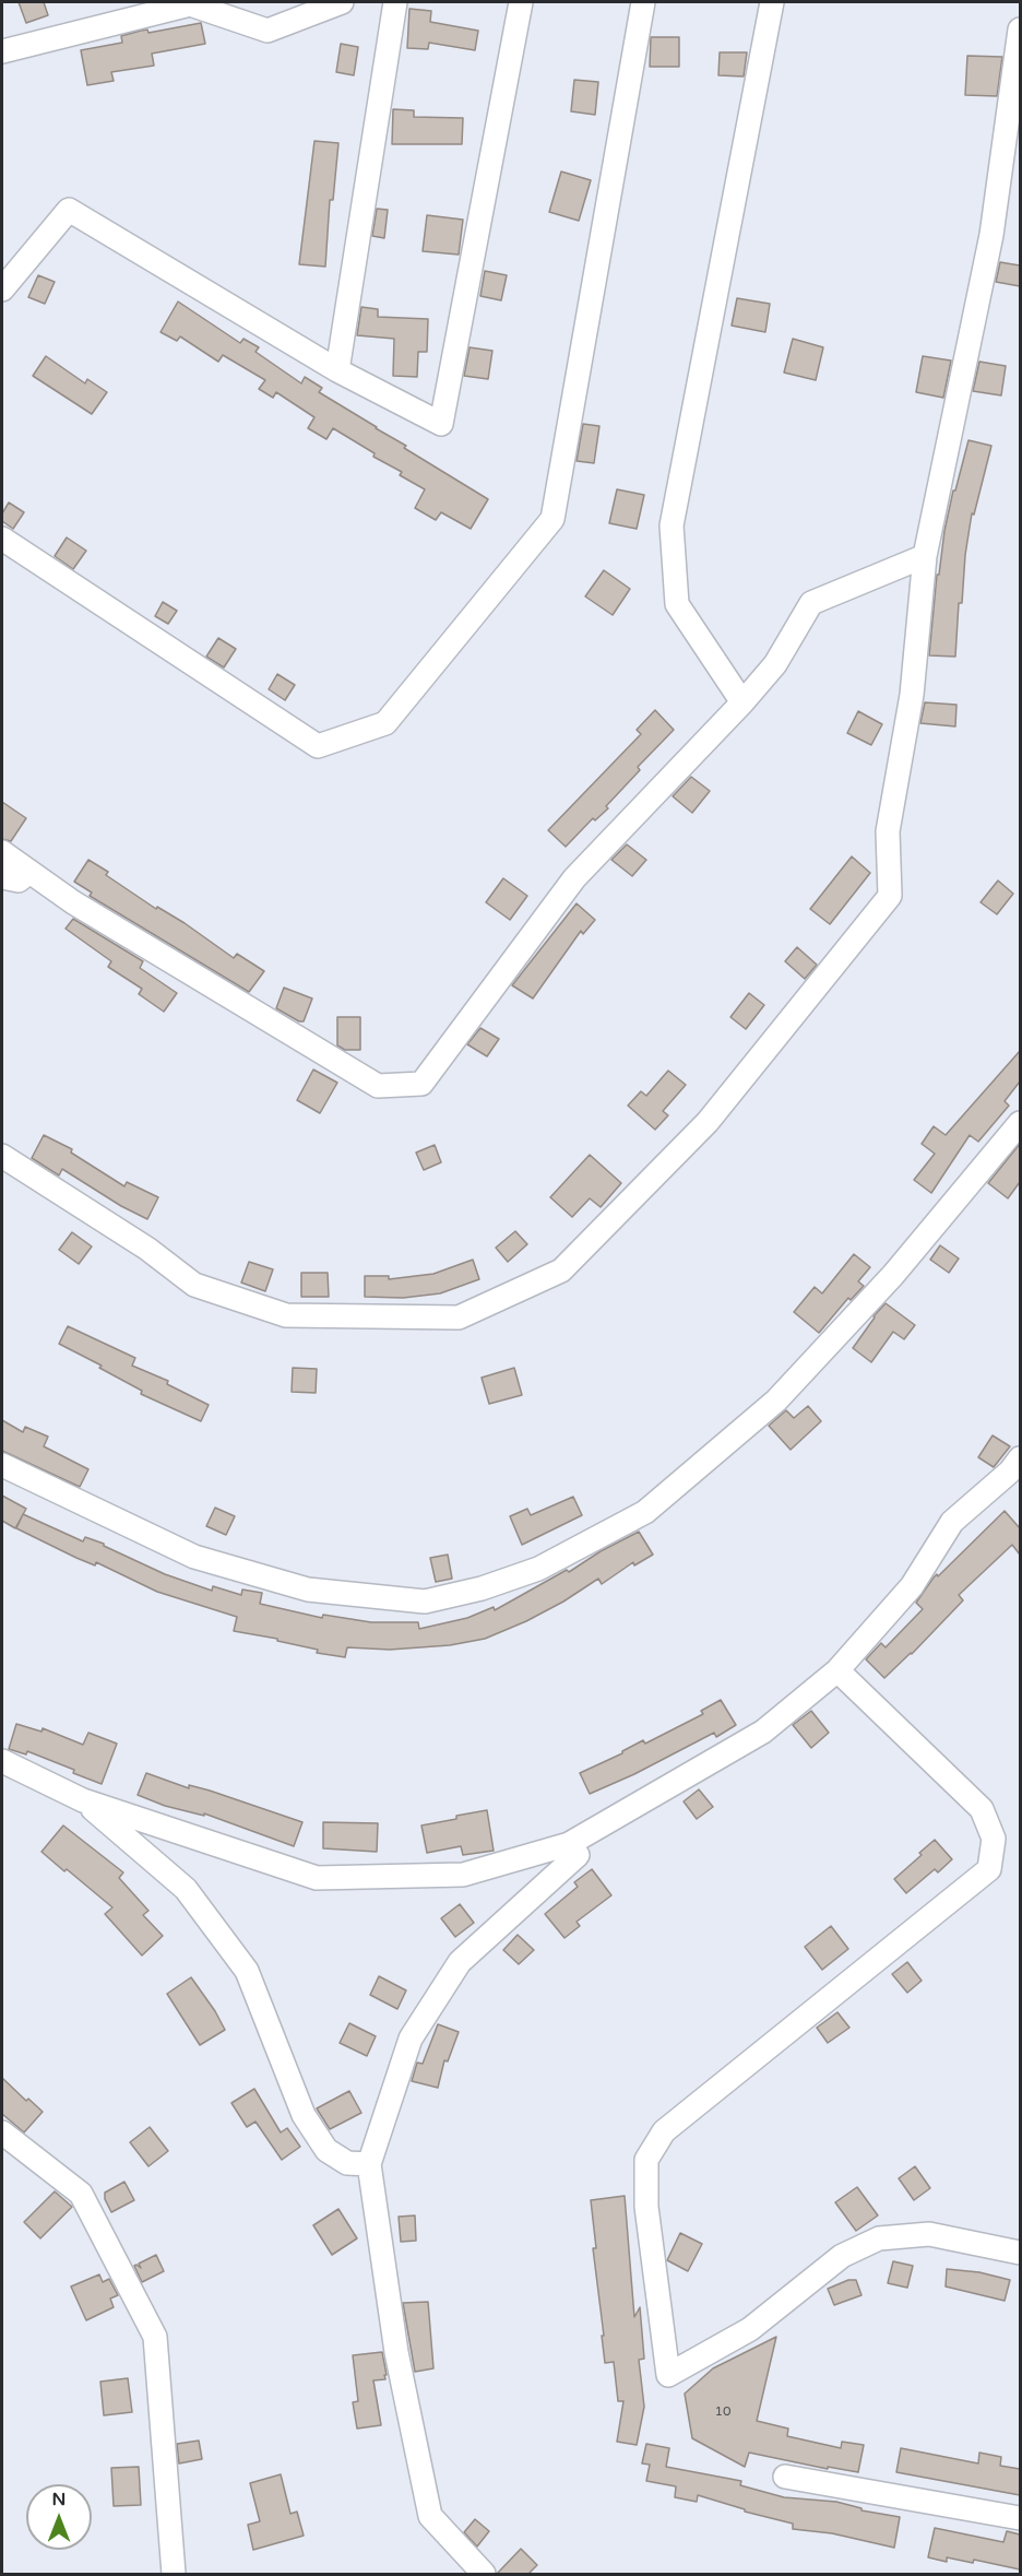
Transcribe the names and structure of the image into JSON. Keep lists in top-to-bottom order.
{
  "house_numbers": ["10"],
  "north": "top"
}
